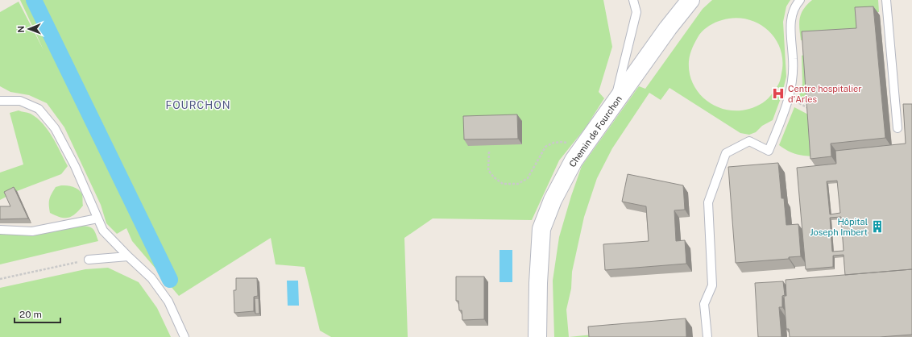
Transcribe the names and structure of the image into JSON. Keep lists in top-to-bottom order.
{
  "streets": {
    "street": ["Chemin de Fourchon"]
  },
  "districts": ["FOURCHON"],
  "places": {
    "hospital": ["Centre hospitalier d'Arles"],
    "building": ["Hôpital Joseph Imbert"]
  },
  "scale_bar": "20 m",
  "north": "left"
}
